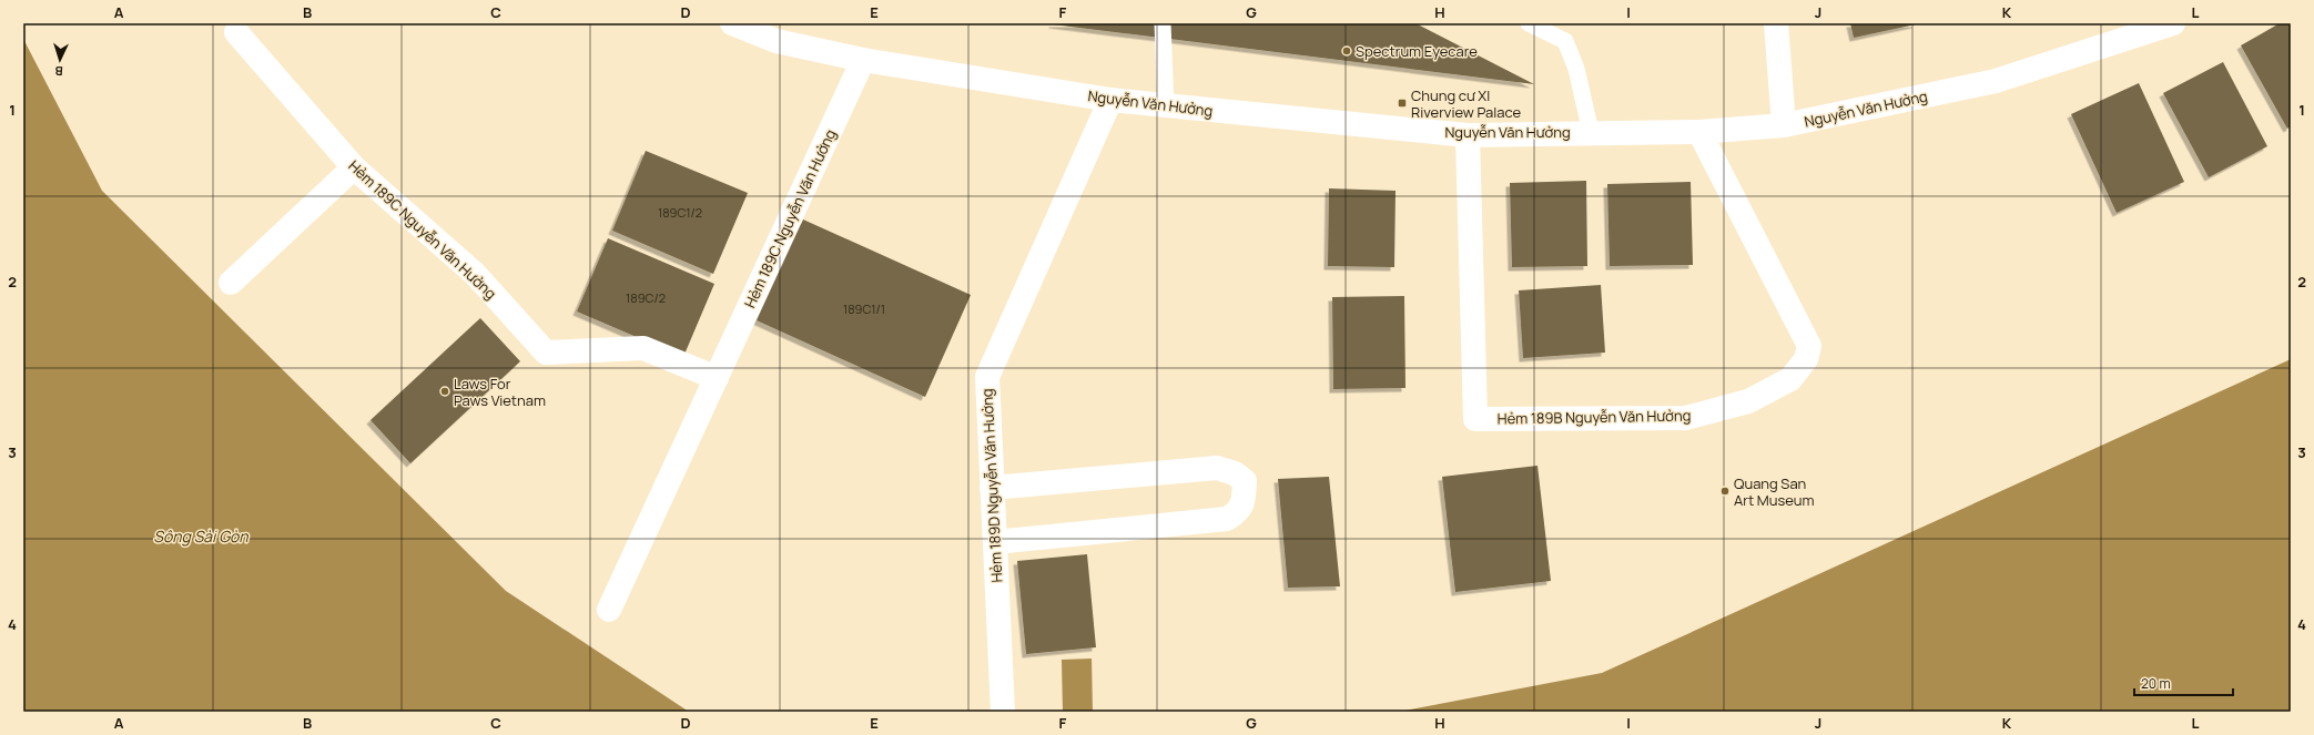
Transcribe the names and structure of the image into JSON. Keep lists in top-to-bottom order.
{
  "streets": {
    "street": [
      "Nguyễn Văn Hưởng",
      "Hẻm 189C Nguyễn Văn Hưởng",
      "Hẻm 189B Nguyễn Văn Hưởng",
      "Hẻm 189D Nguyễn Văn Hưởng"
    ]
  },
  "crossings": [
    ["Nguyễn Văn Hưởng", "Hẻm 189C Nguyễn Văn Hưởng"],
    ["Nguyễn Văn Hưởng", "Hẻm 189B Nguyễn Văn Hưởng"],
    ["Nguyễn Văn Hưởng", "Hẻm 189D Nguyễn Văn Hưởng"]
  ],
  "water": ["Sông Sài Gòn"],
  "places": {
    "other": ["Spectrum Eyecare", "Laws For Paws Vietnam", "Quang San Art Museum"],
    "transit": ["Chung cư XI Riverview Palace"]
  },
  "house_numbers": ["189C1/2", "189C/2", "189C1/1"],
  "scale_bar": "20 m",
  "north": "bottom",
  "grid": {
    "columns": [
      "A",
      "B",
      "C",
      "D",
      "E",
      "F",
      "G",
      "H",
      "I",
      "J",
      "K",
      "L"
    ],
    "rows": [
      "1",
      "2",
      "3",
      "4"
    ]
  }
}
